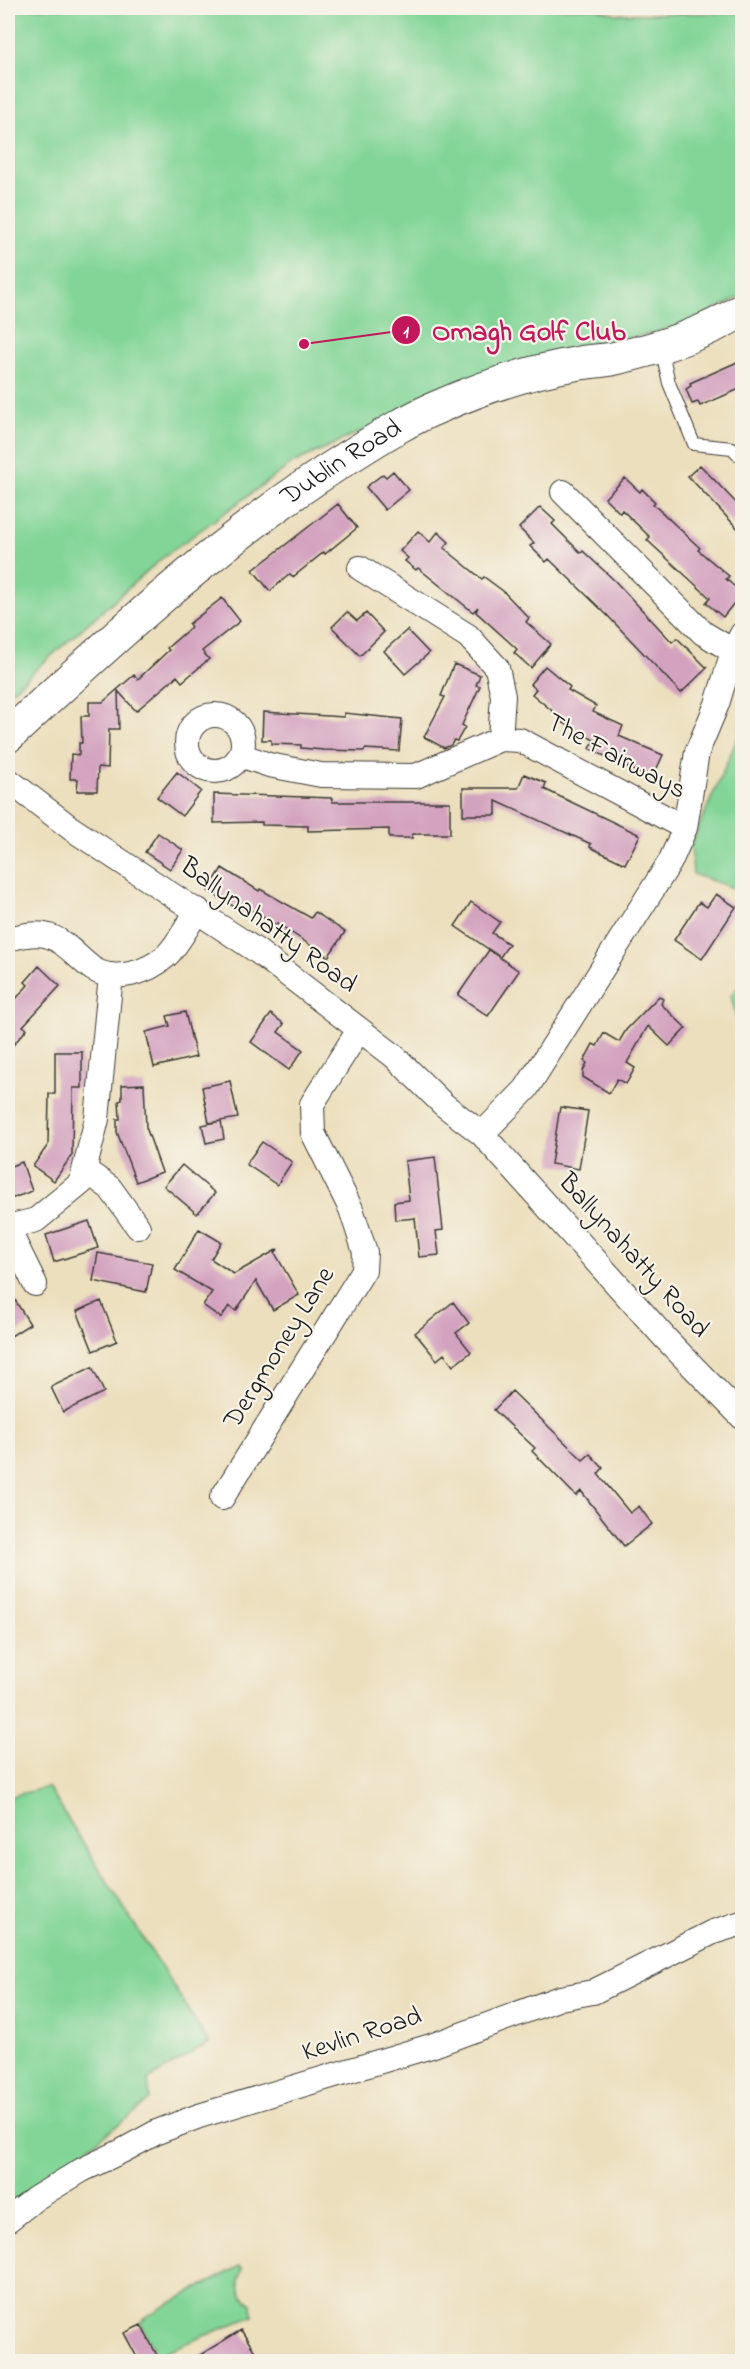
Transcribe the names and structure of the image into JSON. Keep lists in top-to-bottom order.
{
  "streets": {
    "street": [
      "Dublin Road",
      "The Fairways",
      "Ballynahatty Road",
      "Dergmoney Lane",
      "Kevlin Road"
    ]
  },
  "crossings": [
    ["Ballynahatty Road", "Dergmoney Lane"]
  ],
  "places": ["Omagh Golf Club"]
}
